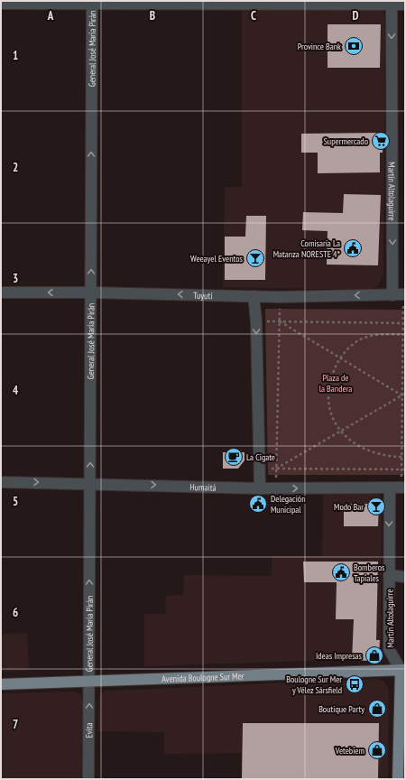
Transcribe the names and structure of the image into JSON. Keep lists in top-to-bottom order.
{
  "streets": {
    "main road": ["Avenida Boulogne Sur Mer"],
    "street": [
      "General José María Pirán",
      "Martín Altolaguirre",
      "Tuyutí",
      "Humaitá",
      "Evita"
    ]
  },
  "crossings": [
    ["General José María Pirán", "Tuyutí"],
    ["General José María Pirán", "Humaitá"],
    ["General José María Pirán", "Avenida Boulogne Sur Mer"],
    ["General José María Pirán", "Evita"],
    ["Martín Altolaguirre", "Tuyutí"],
    ["Martín Altolaguirre", "Humaitá"],
    ["Martín Altolaguirre", "Avenida Boulogne Sur Mer"],
    ["Avenida Boulogne Sur Mer", "Evita"]
  ],
  "one_way": [
    "General José María Pirán",
    "Martín Altolaguirre",
    "Tuyutí",
    "Humaitá",
    "Evita"
  ],
  "parks": ["Plaza de la Bandera"],
  "places": {
    "bank": ["Province Bank"],
    "supermarket": ["Supermercado"],
    "public building": ["Comisaría La Matanza NORESTE 4°", "Delegación Municipal", "Bomberos Tapiales"],
    "bar": ["Weeayel Eventos", "Modo Bar"],
    "cafe": ["La Cigate"],
    "shop": ["Ideas Impresas", "Boutique Party", "Vetebiem"],
    "bus stop": ["Boulogne Sur Mer y Vélez Sársfield"]
  },
  "grid": {
    "columns": [
      "A",
      "B",
      "C",
      "D"
    ],
    "rows": [
      "1",
      "2",
      "3",
      "4",
      "5",
      "6",
      "7"
    ]
  }
}
